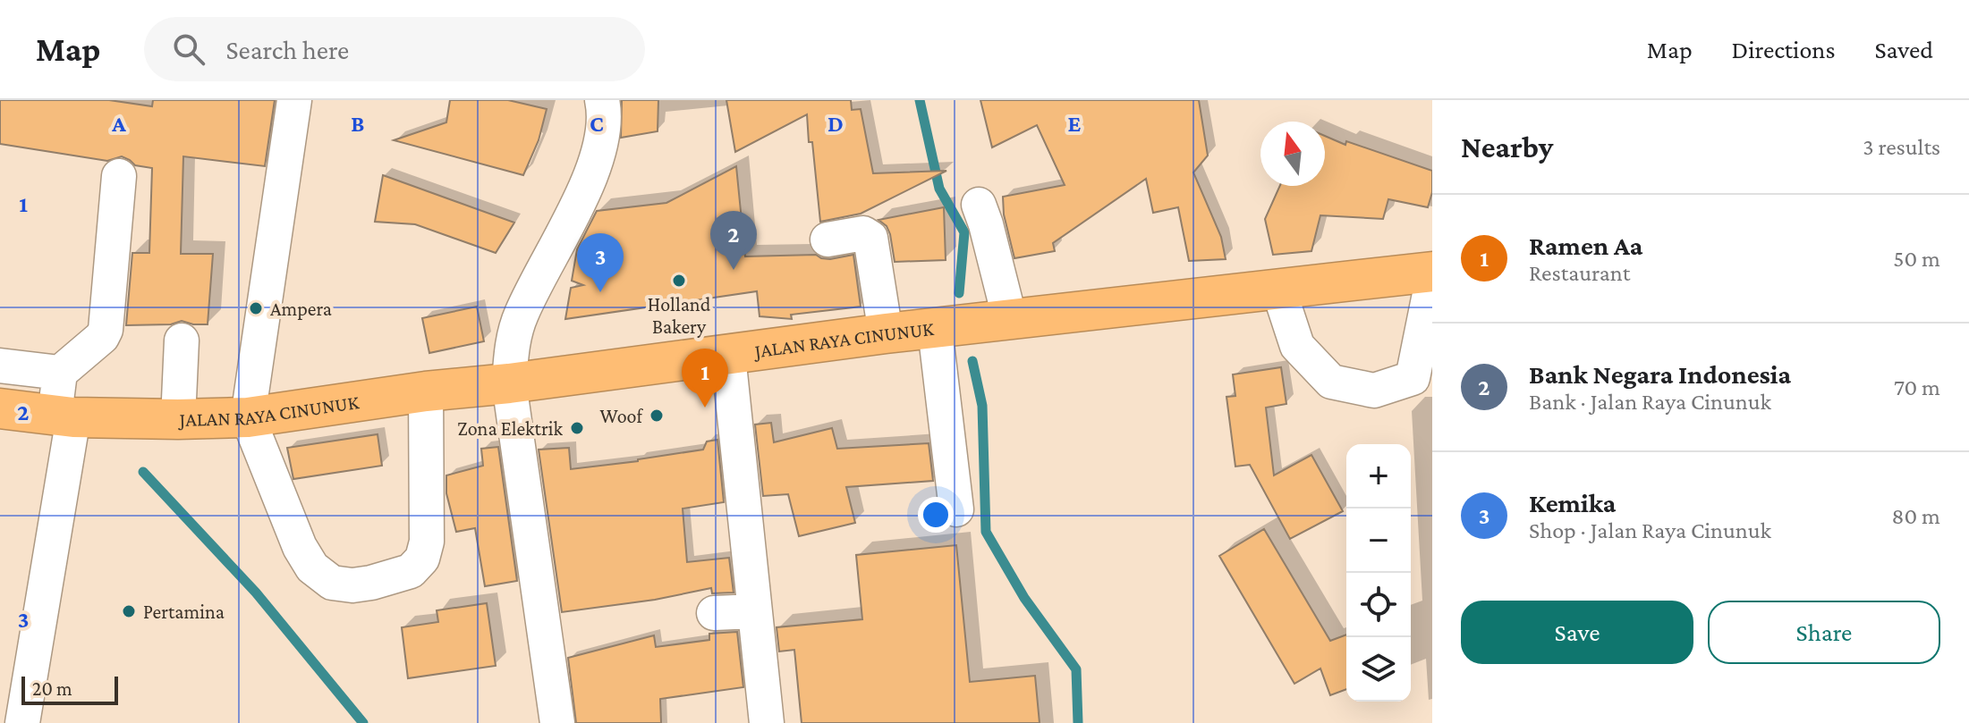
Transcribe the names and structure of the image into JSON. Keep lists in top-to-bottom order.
{
  "streets": {
    "highway": ["JALAN RAYA CINUNUK"]
  },
  "places": [
    "Holland Bakery",
    "Ampera",
    "Woof",
    "Zona Elektrik",
    "Pertamina"
  ],
  "scale_bar": "20 m",
  "north": "top",
  "page": {
    "header": "Map",
    "search": "Search here",
    "nav": ["Map", "Directions", "Saved"],
    "heading": ["Nearby", "3 results"],
    "list": [
      {
        "mark": "1",
        "name": "Ramen Aa",
        "note": "Restaurant",
        "value": "50 m"
      },
      {
        "mark": "2",
        "name": "Bank Negara Indonesia",
        "note": "Bank · Jalan Raya Cinunuk",
        "value": "70 m"
      },
      {
        "mark": "3",
        "name": "Kemika",
        "note": "Shop · Jalan Raya Cinunuk",
        "value": "80 m"
      }
    ],
    "pins": ["2", "3", "1"],
    "map_buttons": ["+", "−"],
    "buttons": ["Save", "Share"],
    "scale": "20 m"
  },
  "grid": {
    "columns": [
      "A",
      "B",
      "C",
      "D",
      "E"
    ],
    "rows": ["1", "2", "3"]
  }
}
